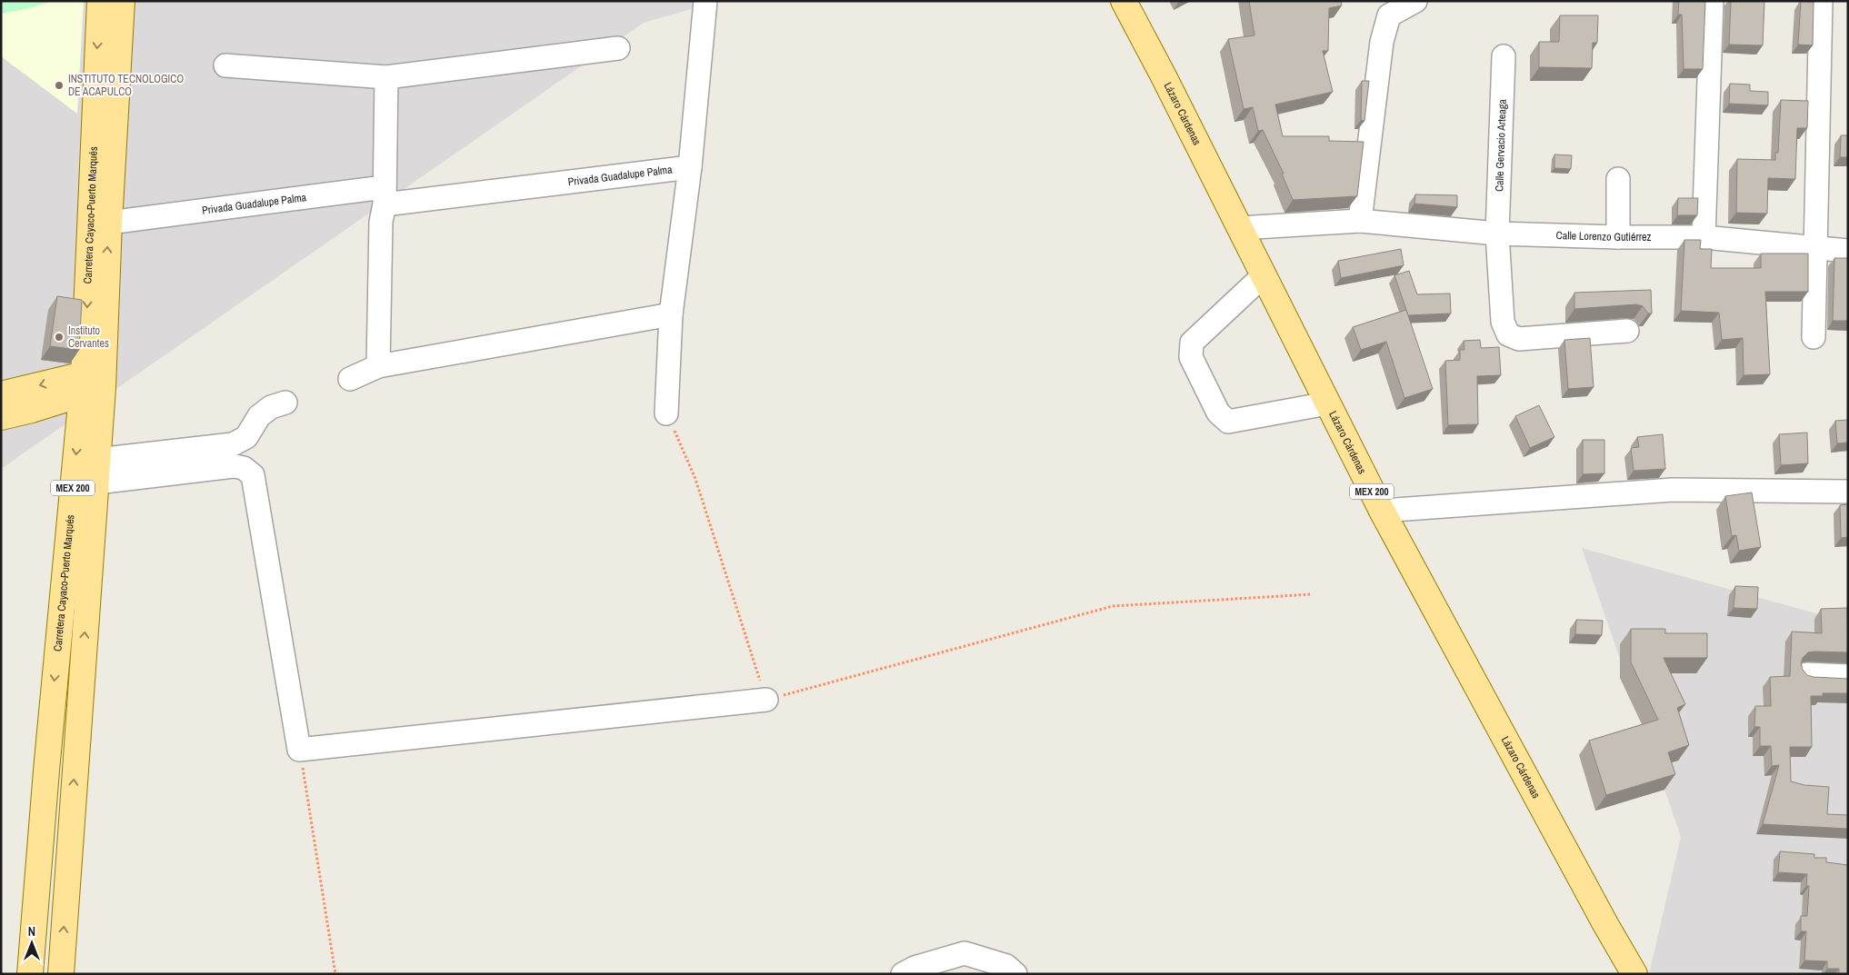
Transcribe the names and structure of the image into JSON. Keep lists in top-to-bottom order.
{
  "streets": {
    "main road": ["Lázaro Cárdenas", "Carretera Cayaco-Puerto Marqués", "MEX 200"],
    "street": ["Calle Gervacio Arteaga", "Privada Guadalupe Palma", "Calle Lorenzo Gutiérrez"]
  },
  "crossings": [
    ["Lázaro Cárdenas", "Calle Lorenzo Gutiérrez"],
    ["Calle Gervacio Arteaga", "Calle Lorenzo Gutiérrez"],
    ["Privada Guadalupe Palma", "Carretera Cayaco-Puerto Marqués"]
  ],
  "places": ["INSTITUTO TECNOLOGICO DE ACAPULCO", "Instituto Cervantes"],
  "north": "top"
}
